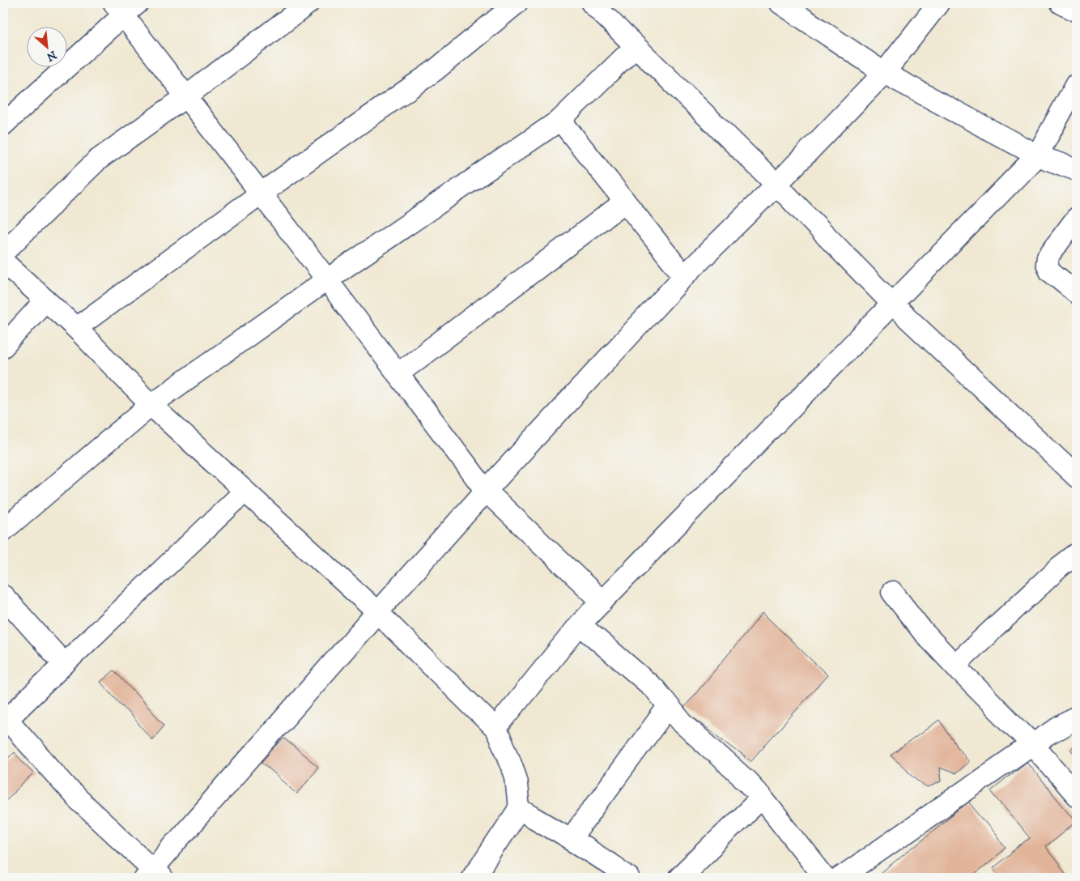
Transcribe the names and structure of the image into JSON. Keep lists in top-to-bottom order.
{
  "north": "bottom right"
}
